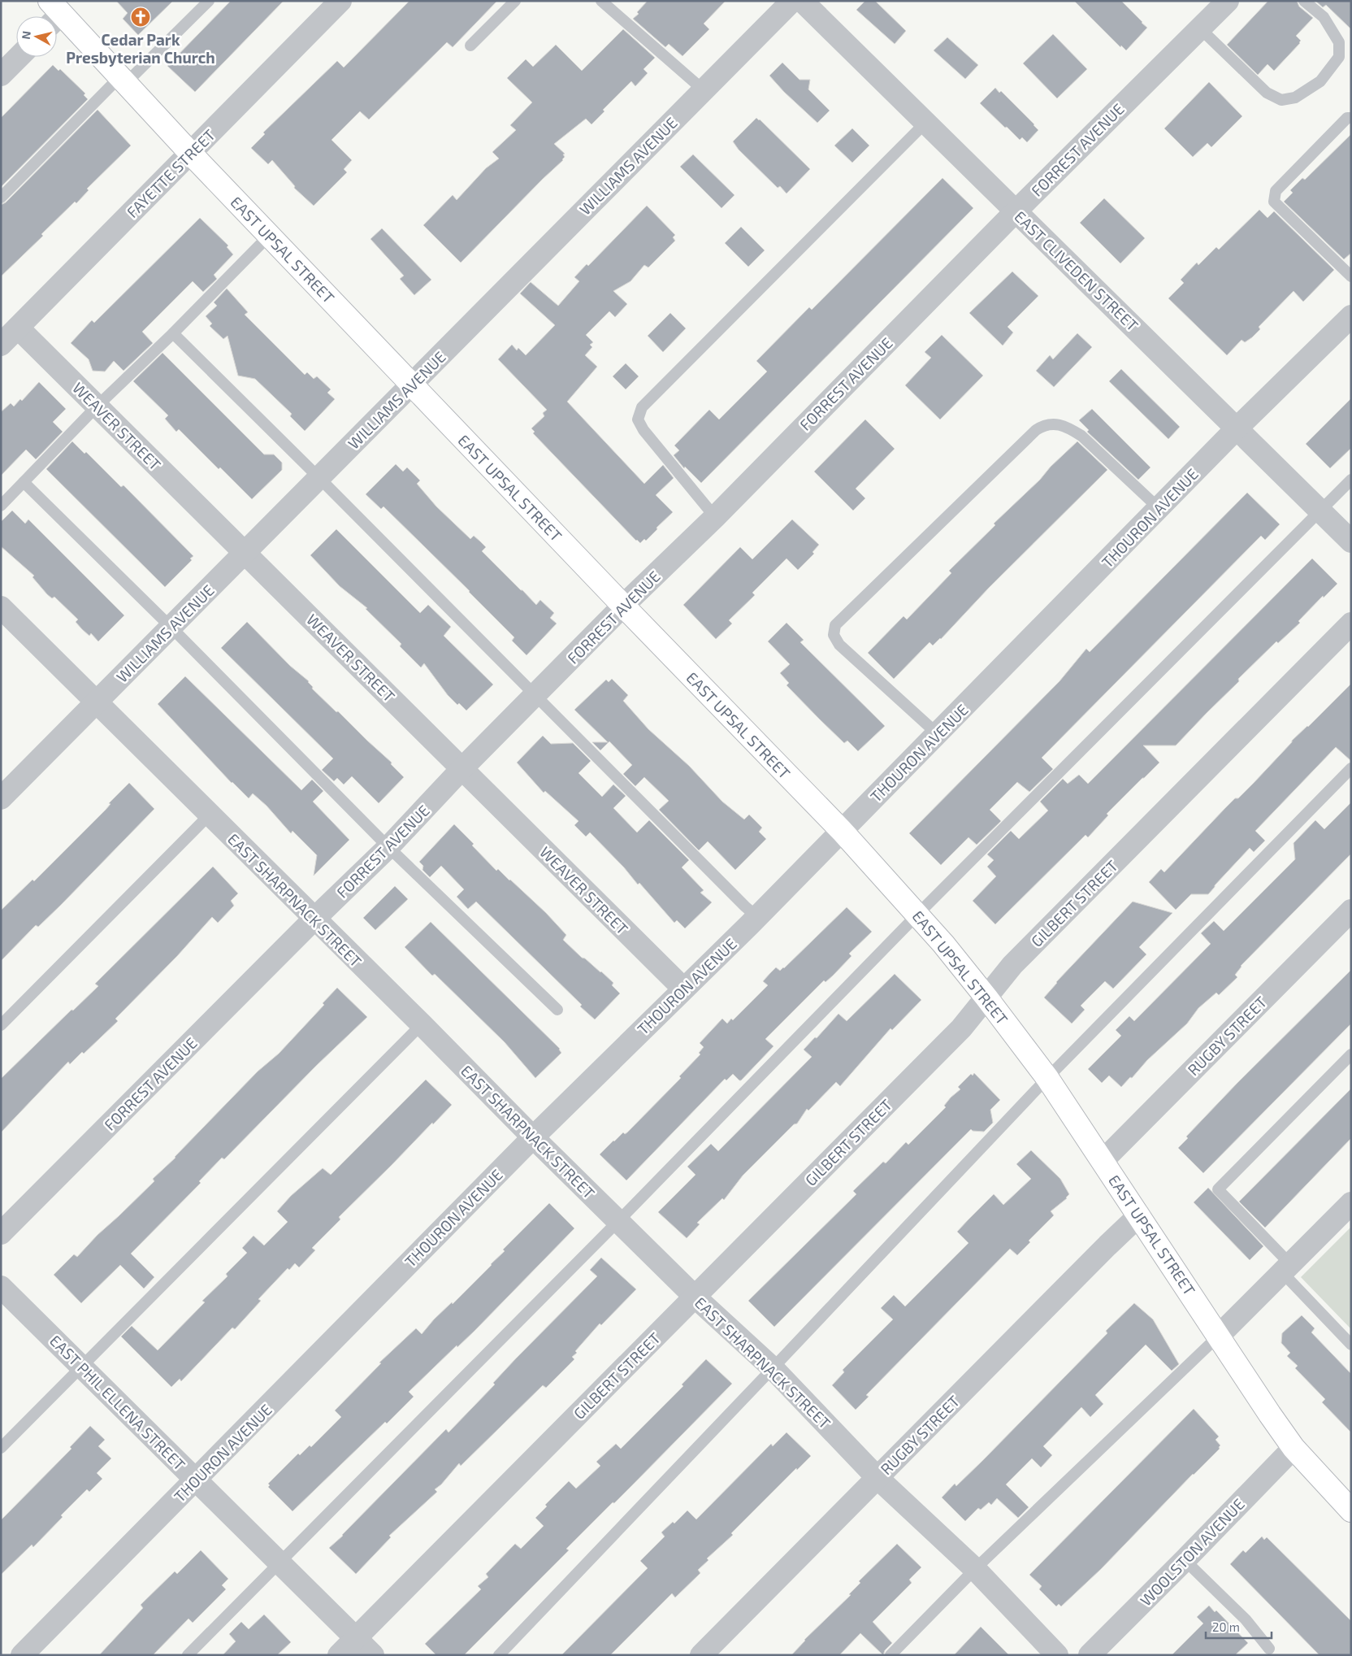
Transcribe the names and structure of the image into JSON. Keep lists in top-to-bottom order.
{
  "streets": {
    "street": [
      "FORREST AVENUE",
      "WILLIAMS AVENUE",
      "FAYETTE STREET",
      "EAST UPSAL STREET",
      "EAST CLIVEDEN STREET",
      "WEAVER STREET",
      "THOURON AVENUE",
      "EAST SHARPNACK STREET",
      "GILBERT STREET",
      "RUGBY STREET",
      "EAST PHIL ELLENA STREET",
      "WOOLSTON AVENUE"
    ]
  },
  "crossings": [
    ["FORREST AVENUE", "EAST UPSAL STREET"],
    ["FORREST AVENUE", "EAST CLIVEDEN STREET"],
    ["FORREST AVENUE", "WEAVER STREET"],
    ["FORREST AVENUE", "EAST SHARPNACK STREET"],
    ["WILLIAMS AVENUE", "EAST UPSAL STREET"],
    ["WILLIAMS AVENUE", "WEAVER STREET"],
    ["WILLIAMS AVENUE", "EAST SHARPNACK STREET"],
    ["FAYETTE STREET", "EAST UPSAL STREET"],
    ["FAYETTE STREET", "WEAVER STREET"],
    ["EAST UPSAL STREET", "THOURON AVENUE"],
    ["EAST UPSAL STREET", "GILBERT STREET"],
    ["EAST UPSAL STREET", "RUGBY STREET"],
    ["EAST UPSAL STREET", "WOOLSTON AVENUE"],
    ["EAST CLIVEDEN STREET", "THOURON AVENUE"],
    ["WEAVER STREET", "THOURON AVENUE"],
    ["THOURON AVENUE", "EAST SHARPNACK STREET"],
    ["THOURON AVENUE", "EAST PHIL ELLENA STREET"],
    ["EAST SHARPNACK STREET", "GILBERT STREET"],
    ["EAST SHARPNACK STREET", "RUGBY STREET"],
    ["GILBERT STREET", "EAST PHIL ELLENA STREET"]
  ],
  "places": {
    "church": ["Cedar Park Presbyterian Church"]
  },
  "scale_bar": "20 m",
  "north": "left"
}
